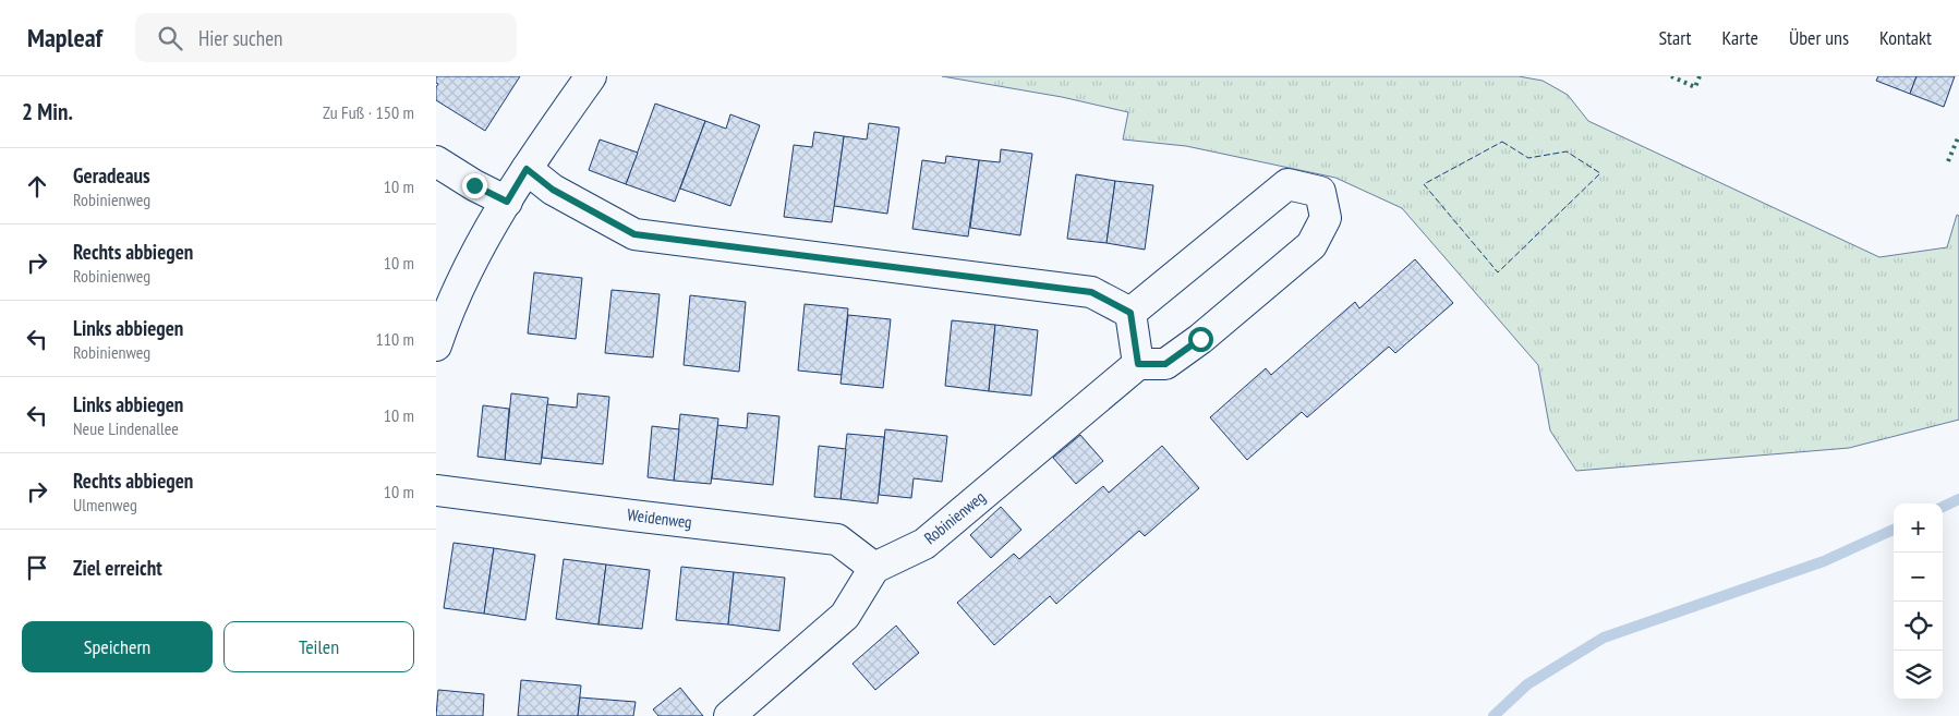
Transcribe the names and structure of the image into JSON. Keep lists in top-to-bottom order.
{
  "streets": {
    "street": ["Robinienweg", "Weidenweg"]
  },
  "crossings": [
    ["Robinienweg", "Weidenweg"]
  ],
  "page": {
    "header": "Mapleaf",
    "search": "Hier suchen",
    "nav": [
      "Start",
      "Karte",
      "Über uns",
      "Kontakt"
    ],
    "heading": ["2 Min.", "Zu Fuß · 150 m"],
    "list": [
      ["Geradeaus", "Robinienweg", "10 m"],
      ["Rechts abbiegen", "Robinienweg", "10 m"],
      ["Links abbiegen", "Robinienweg", "110 m"],
      ["Links abbiegen", "Neue Lindenallee", "10 m"],
      ["Rechts abbiegen", "Ulmenweg", "10 m"],
      "Ziel erreicht"
    ],
    "map_buttons": ["+", "−"],
    "buttons": ["Speichern", "Teilen"]
  }
}
